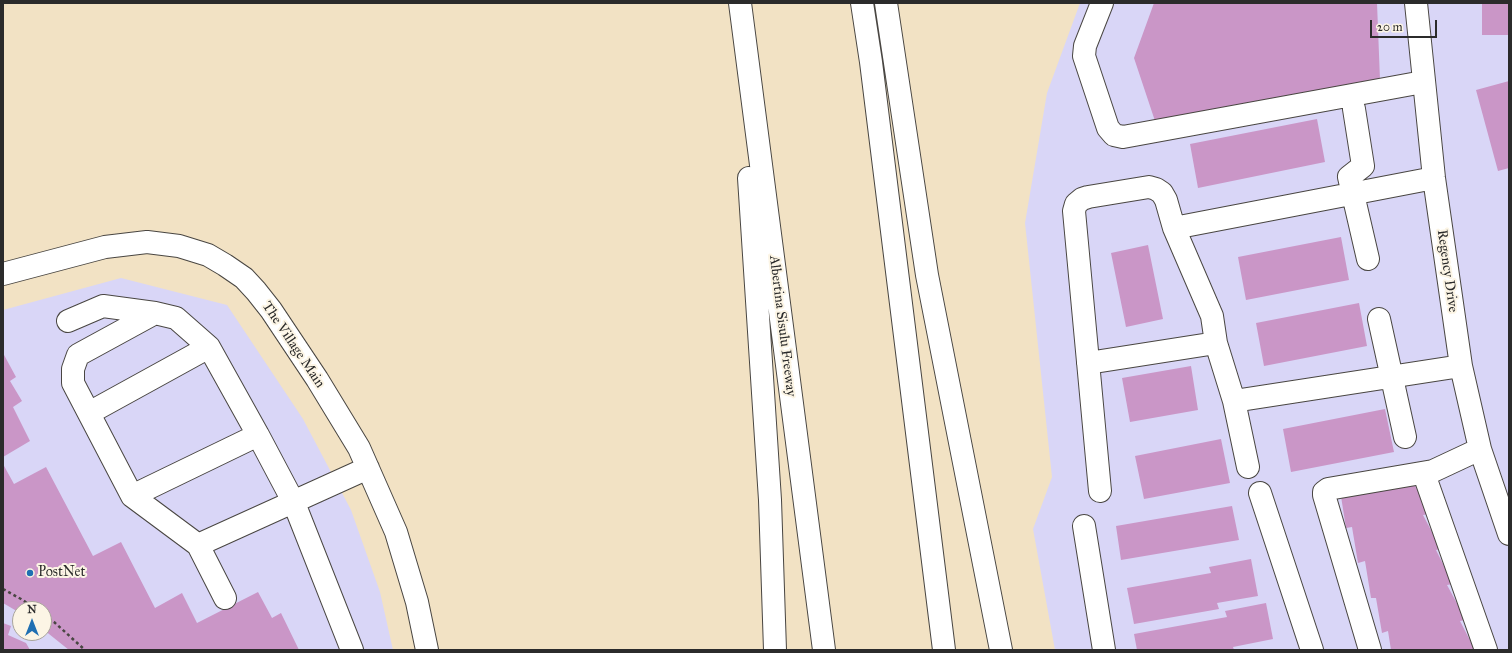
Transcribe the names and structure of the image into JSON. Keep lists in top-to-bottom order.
{
  "streets": {
    "main road": ["Regency Drive", "Albertina Sisulu Freeway", "The Village Main"]
  },
  "places": ["PostNet"],
  "scale_bar": "20 m",
  "north": "top"
}
